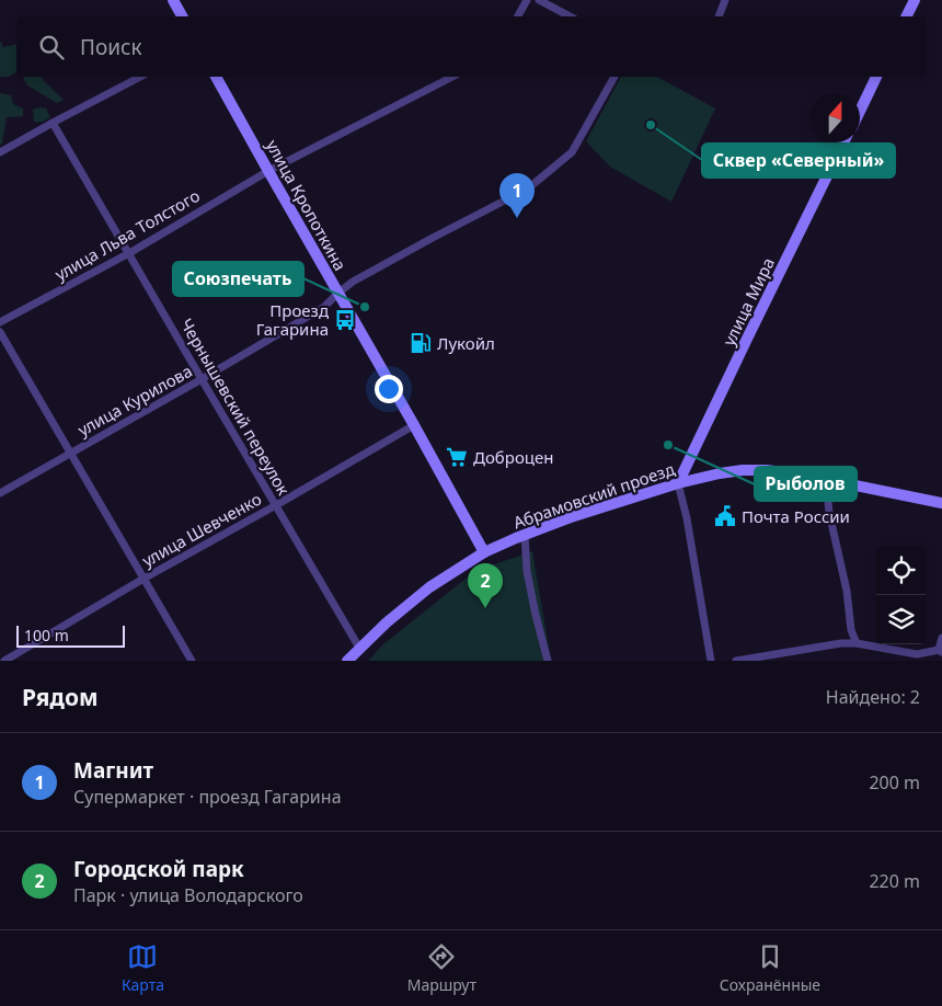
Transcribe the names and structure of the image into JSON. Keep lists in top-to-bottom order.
{
  "streets": {
    "street": [
      "улица Кропоткина",
      "улица Льва Толстого",
      "улица Мира",
      "улица Курилова",
      "Чернышевский переулок",
      "Абрамовский проезд",
      "улица Шевченко"
    ]
  },
  "crossings": [
    ["улица Кропоткина", "улица Льва Толстого"],
    ["улица Кропоткина", "улица Курилова"],
    ["улица Кропоткина", "Абрамовский проезд"],
    ["улица Кропоткина", "улица Шевченко"],
    ["улица Льва Толстого", "Чернышевский переулок"],
    ["улица Мира", "Абрамовский проезд"],
    ["улица Курилова", "Чернышевский переулок"],
    ["Чернышевский переулок", "Абрамовский проезд"],
    ["Чернышевский переулок", "улица Шевченко"]
  ],
  "places": {
    "other": ["Сквер «Северный»", "Союзпечать", "Рыболов"],
    "bus stop": ["Проезд Гагарина"],
    "fuel station": ["Лукойл"],
    "supermarket": ["Доброцен"],
    "public building": ["Почта России"]
  },
  "scale_bar": "100 m",
  "north": "top",
  "page": {
    "search": "Поиск",
    "pins": ["1", "2"],
    "scale": "100 m",
    "heading": ["Рядом", "Найдено: 2"],
    "list": [
      {
        "mark": "1",
        "name": "Магнит",
        "note": "Супермаркет · проезд Гагарина",
        "value": "200 m"
      },
      {
        "mark": "2",
        "name": "Городской парк",
        "note": "Парк · улица Володарского",
        "value": "220 m"
      }
    ],
    "nav": ["Карта", "Маршрут", "Сохранённые"]
  }
}
